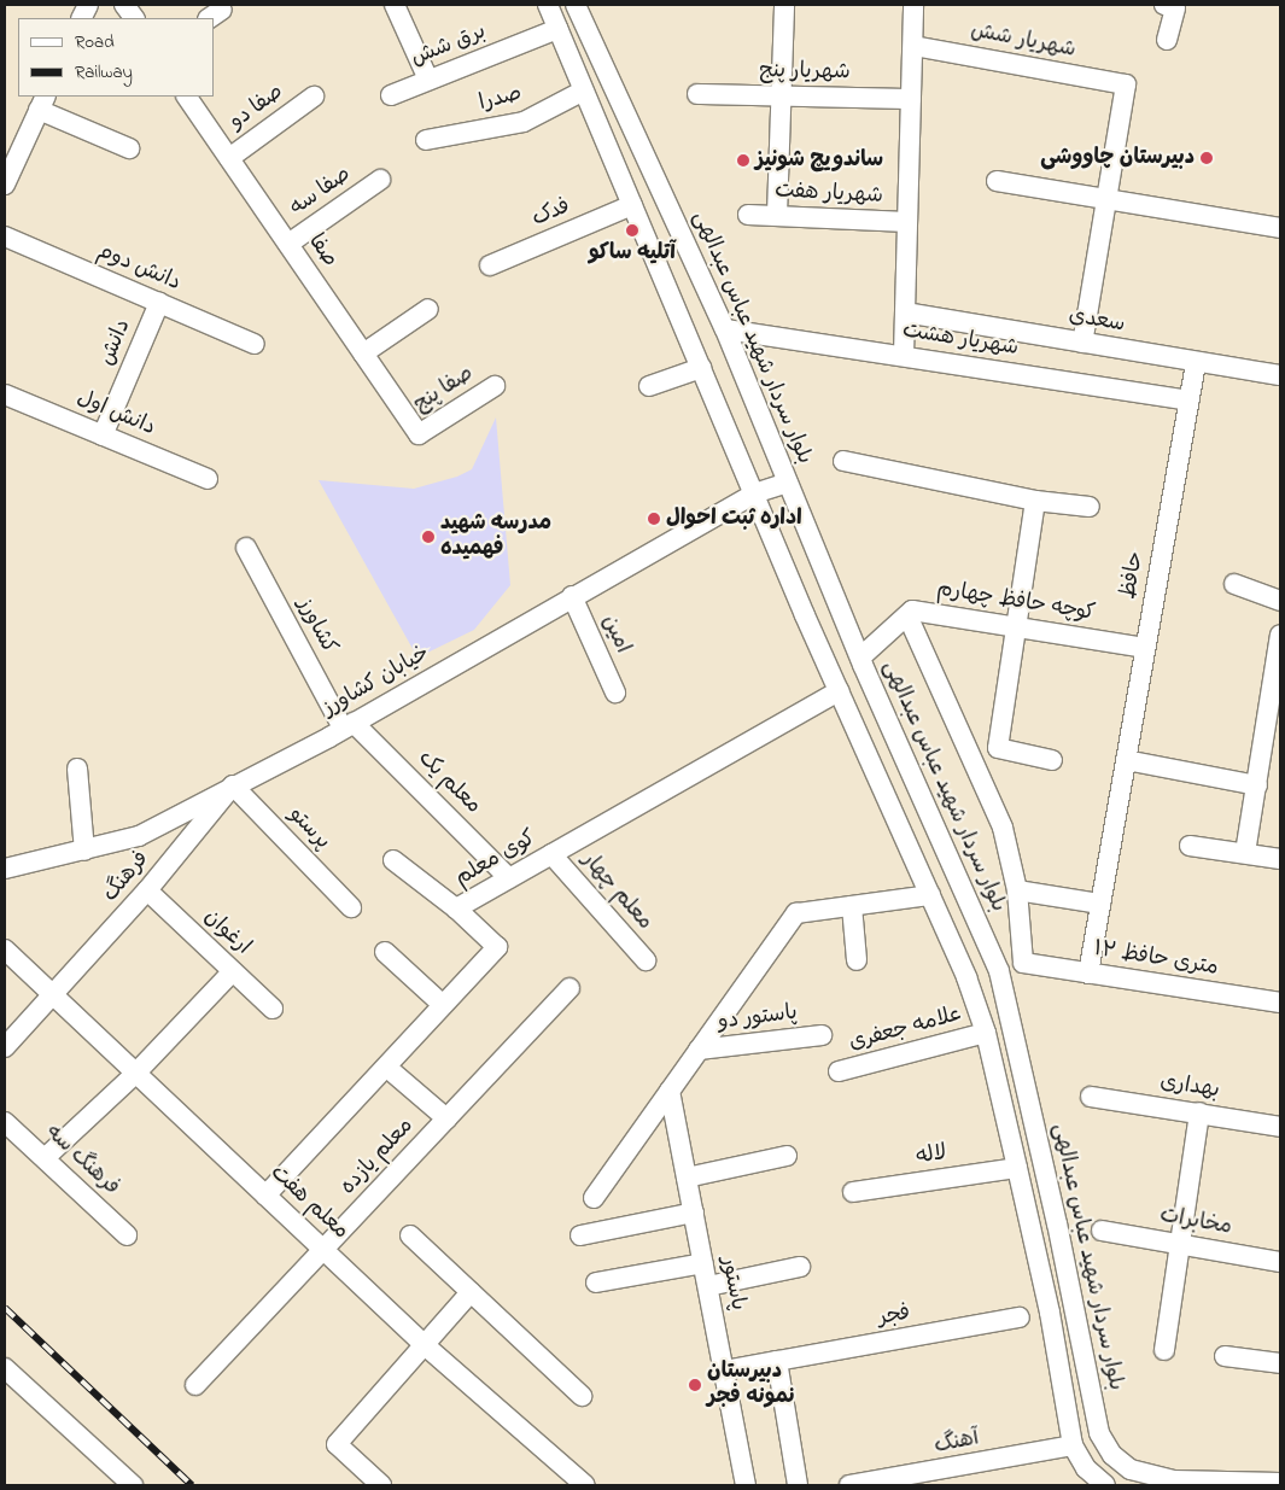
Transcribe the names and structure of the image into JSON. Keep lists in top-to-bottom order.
{
  "streets": {
    "street": [
      "شهریار شش",
      "برق شش",
      "شهریار پنج",
      "صدرا",
      "صفا دو",
      "صفا سه",
      "شهریار هفت",
      "فدک",
      "صفا",
      "دانش دوم",
      "سعدی",
      "بلوار سردار شهید عباس عبدالهی",
      "شهریار هشت",
      "دانش",
      "صفا پنج",
      "دانش اول",
      "حافظ",
      "کوچه حافظ چهارم",
      "کشاورز",
      "امین",
      "خیابان کشاورز",
      "معلم یک",
      "پرستو",
      "کوی معلم",
      "فرهنگ",
      "معلم چهار",
      "ارغوان",
      "۱۲ متری حافظ",
      "پاستور دو",
      "علامه جعفری",
      "بهداری",
      "لاله",
      "معلم یازده",
      "فرهنگ سه",
      "معلم هفت",
      "مخابرات",
      "پاستور",
      "فجر",
      "آهنگ"
    ]
  },
  "crossings": [
    ["صفا دو", "صفا"],
    ["صفا سه", "صفا"],
    ["صفا", "صفا پنج"],
    ["دانش دوم", "دانش"],
    ["سعدی", "حافظ"],
    ["بلوار سردار شهید عباس عبدالهی", "شهریار هشت"],
    ["بلوار سردار شهید عباس عبدالهی", "کوچه حافظ چهارم"],
    ["بلوار سردار شهید عباس عبدالهی", "خیابان کشاورز"],
    ["شهریار هشت", "حافظ"],
    ["دانش", "دانش اول"],
    ["حافظ", "کوچه حافظ چهارم"],
    ["حافظ", "۱۲ متری حافظ"],
    ["کشاورز", "خیابان کشاورز"],
    ["کشاورز", "معلم یک"],
    ["امین", "خیابان کشاورز"],
    ["خیابان کشاورز", "معلم یک"],
    ["خیابان کشاورز", "پرستو"],
    ["خیابان کشاورز", "فرهنگ"],
    ["معلم یک", "کوی معلم"],
    ["پرستو", "فرهنگ"],
    ["کوی معلم", "معلم چهار"],
    ["کوی معلم", "معلم هفت"],
    ["فرهنگ", "ارغوان"],
    ["فرهنگ", "معلم هفت"],
    ["معلم یازده", "معلم هفت"],
    ["پاستور", "فجر"]
  ],
  "places": [
    "دبیرستان چاووشی",
    "ساندویچ شونیز",
    "آتلیه ساکو",
    "اداره ثبت احوال",
    "مدرسه شهید فهمیده",
    "دبیرستان نمونه فجر"
  ],
  "legend": ["Road", "Railway"]
}
